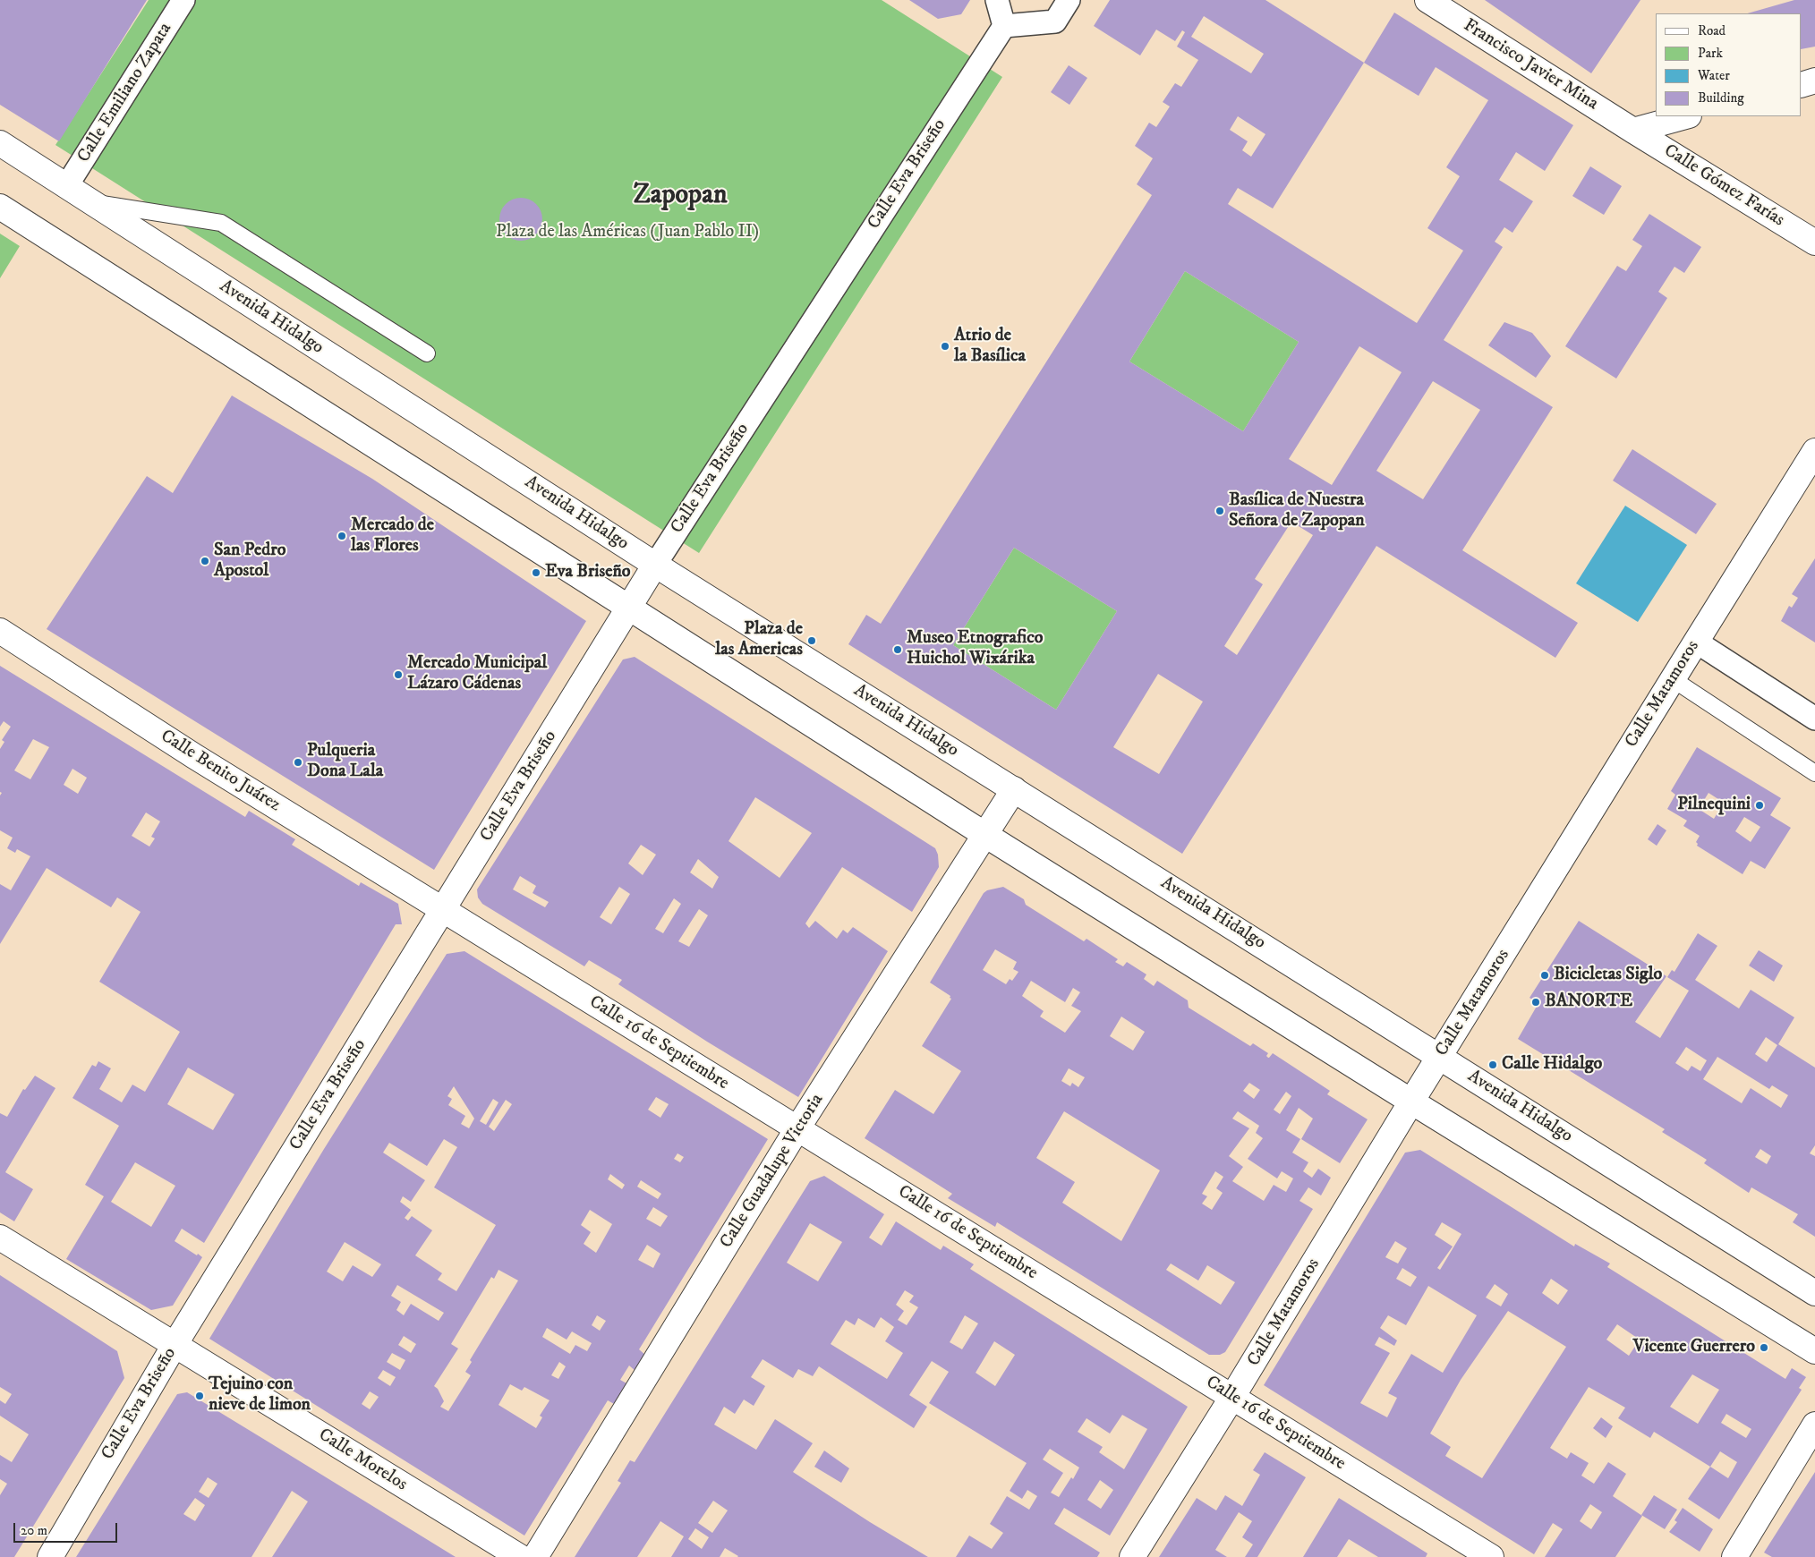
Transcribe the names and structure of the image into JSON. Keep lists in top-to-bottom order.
{
  "streets": {
    "street": [
      "Francisco Javier Mina",
      "Calle Emiliano Zapata",
      "Calle Eva Briseño",
      "Calle Gómez Farías",
      "Avenida Hidalgo",
      "Calle Matamoros",
      "Calle Benito Juárez",
      "Calle 16 de Septiembre",
      "Calle Guadalupe Victoria",
      "Calle Morelos"
    ]
  },
  "crossings": [
    ["Francisco Javier Mina", "Calle Gómez Farías"],
    ["Calle Emiliano Zapata", "Avenida Hidalgo"],
    ["Calle Eva Briseño", "Avenida Hidalgo"],
    ["Calle Eva Briseño", "Calle Benito Juárez"],
    ["Calle Eva Briseño", "Calle 16 de Septiembre"],
    ["Calle Eva Briseño", "Calle Morelos"],
    ["Avenida Hidalgo", "Calle Matamoros"],
    ["Avenida Hidalgo", "Calle Guadalupe Victoria"],
    ["Calle Matamoros", "Calle 16 de Septiembre"],
    ["Calle Benito Juárez", "Calle 16 de Septiembre"],
    ["Calle 16 de Septiembre", "Calle Guadalupe Victoria"]
  ],
  "districts": ["Zapopan"],
  "parks": ["Plaza de las Américas (Juan Pablo II)"],
  "places": [
    "Atrio de la Basílica",
    "Basílica de Nuestra Señora de Zapopan",
    "Mercado de las Flores",
    "San Pedro Apostol",
    "Eva Briseño",
    "Plaza de las Americas",
    "Museo Etnografico Huichol Wixárika",
    "Mercado Municipal Lázaro Cádenas",
    "Pulqueria Dona Lala",
    "Pilnequini",
    "Bicicletas Siglo",
    "BANORTE",
    "Calle Hidalgo",
    "Vicente Guerrero",
    "Tejuino con nieve de limon"
  ],
  "legend": [
    "Road",
    "Park",
    "Water",
    "Building"
  ],
  "scale_bar": "20 m"
}
